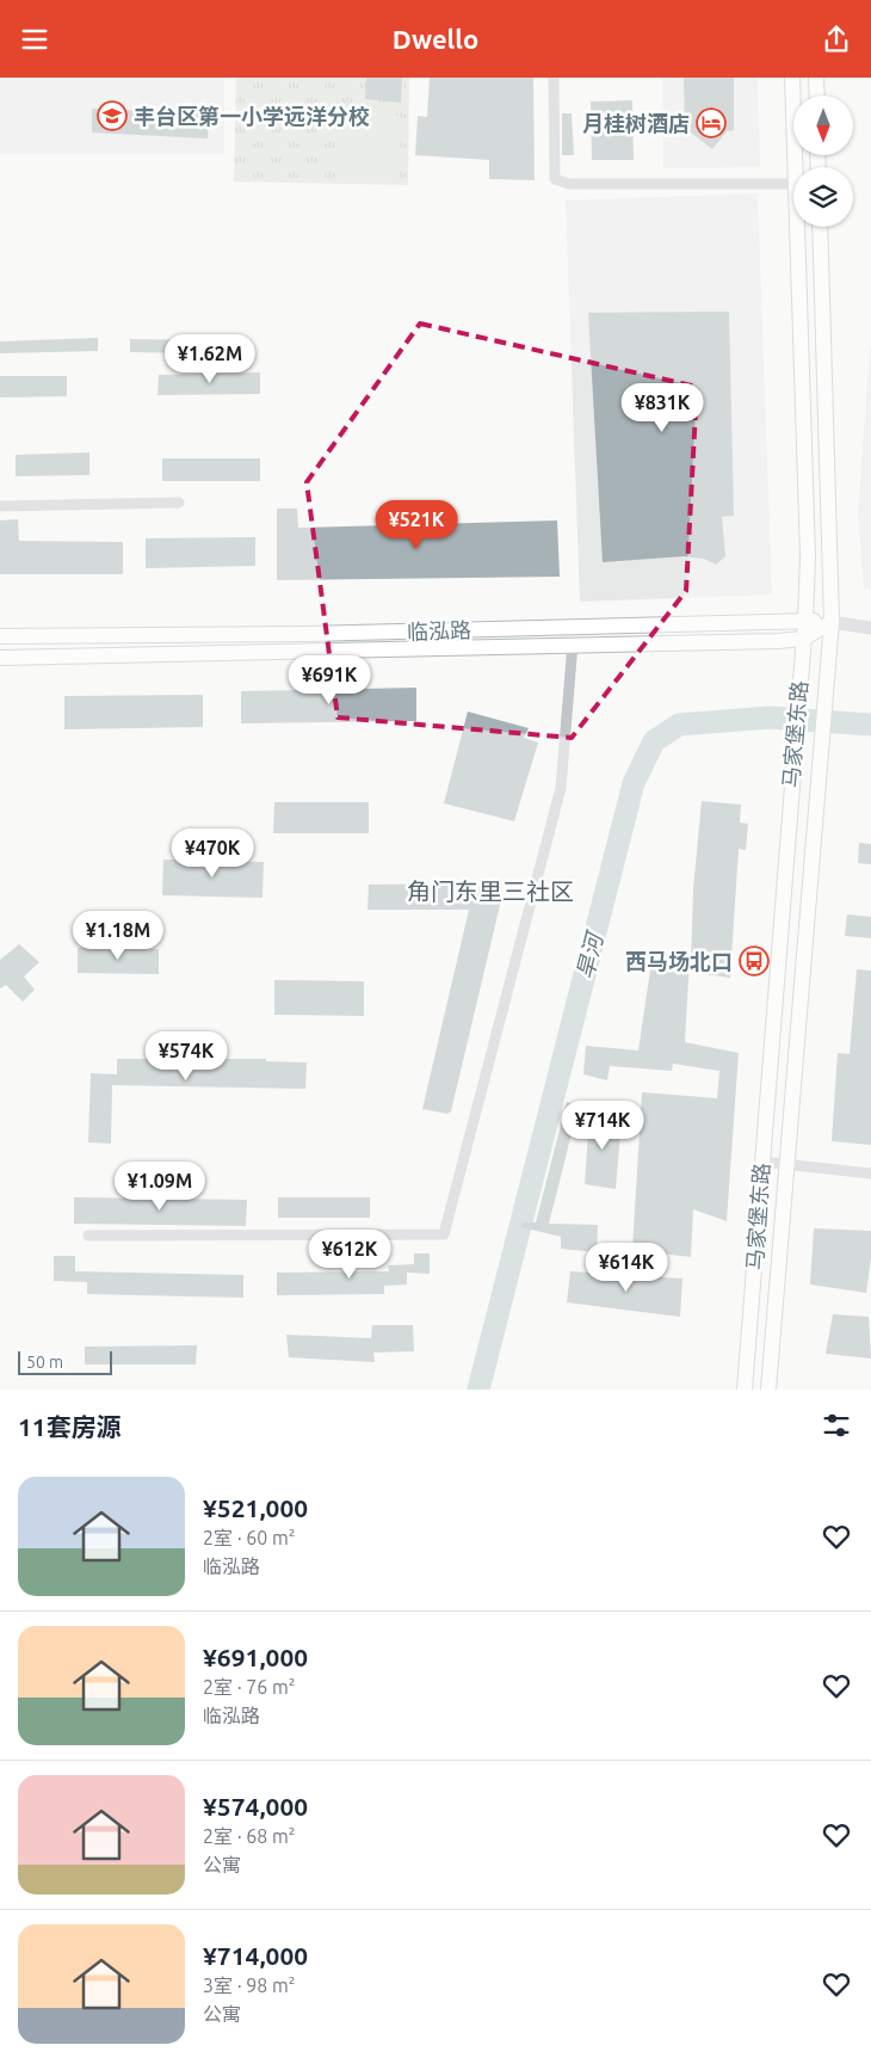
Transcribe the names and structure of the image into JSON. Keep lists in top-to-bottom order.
{
  "streets": {
    "main road": ["临泓路", "马家堡东路"]
  },
  "crossings": [
    ["临泓路", "马家堡东路"]
  ],
  "districts": ["角门东里三社区"],
  "water": ["旱河"],
  "places": {
    "school or university": ["丰台区第一小学远洋分校"],
    "hotel": ["月桂树酒店"],
    "bus stop": ["西马场北口"]
  },
  "scale_bar": "50 m",
  "north": "bottom",
  "page": {
    "header": "Dwello",
    "price": [
      "¥1.62M",
      "¥831K",
      "¥521K",
      "¥691K",
      "¥470K",
      "¥1.18M",
      "¥574K",
      "¥714K",
      "¥1.09M",
      "¥612K",
      "¥614K"
    ],
    "scale": "50 m",
    "heading": "11套房源",
    "list": [
      {
        "name": "¥521,000",
        "note": "2室 · 60 m² · 临泓路"
      },
      {
        "name": "¥691,000",
        "note": "2室 · 76 m² · 临泓路"
      },
      {
        "name": "¥574,000",
        "note": "2室 · 68 m² · 公寓"
      },
      {
        "name": "¥714,000",
        "note": "3室 · 98 m² · 公寓"
      }
    ]
  }
}
